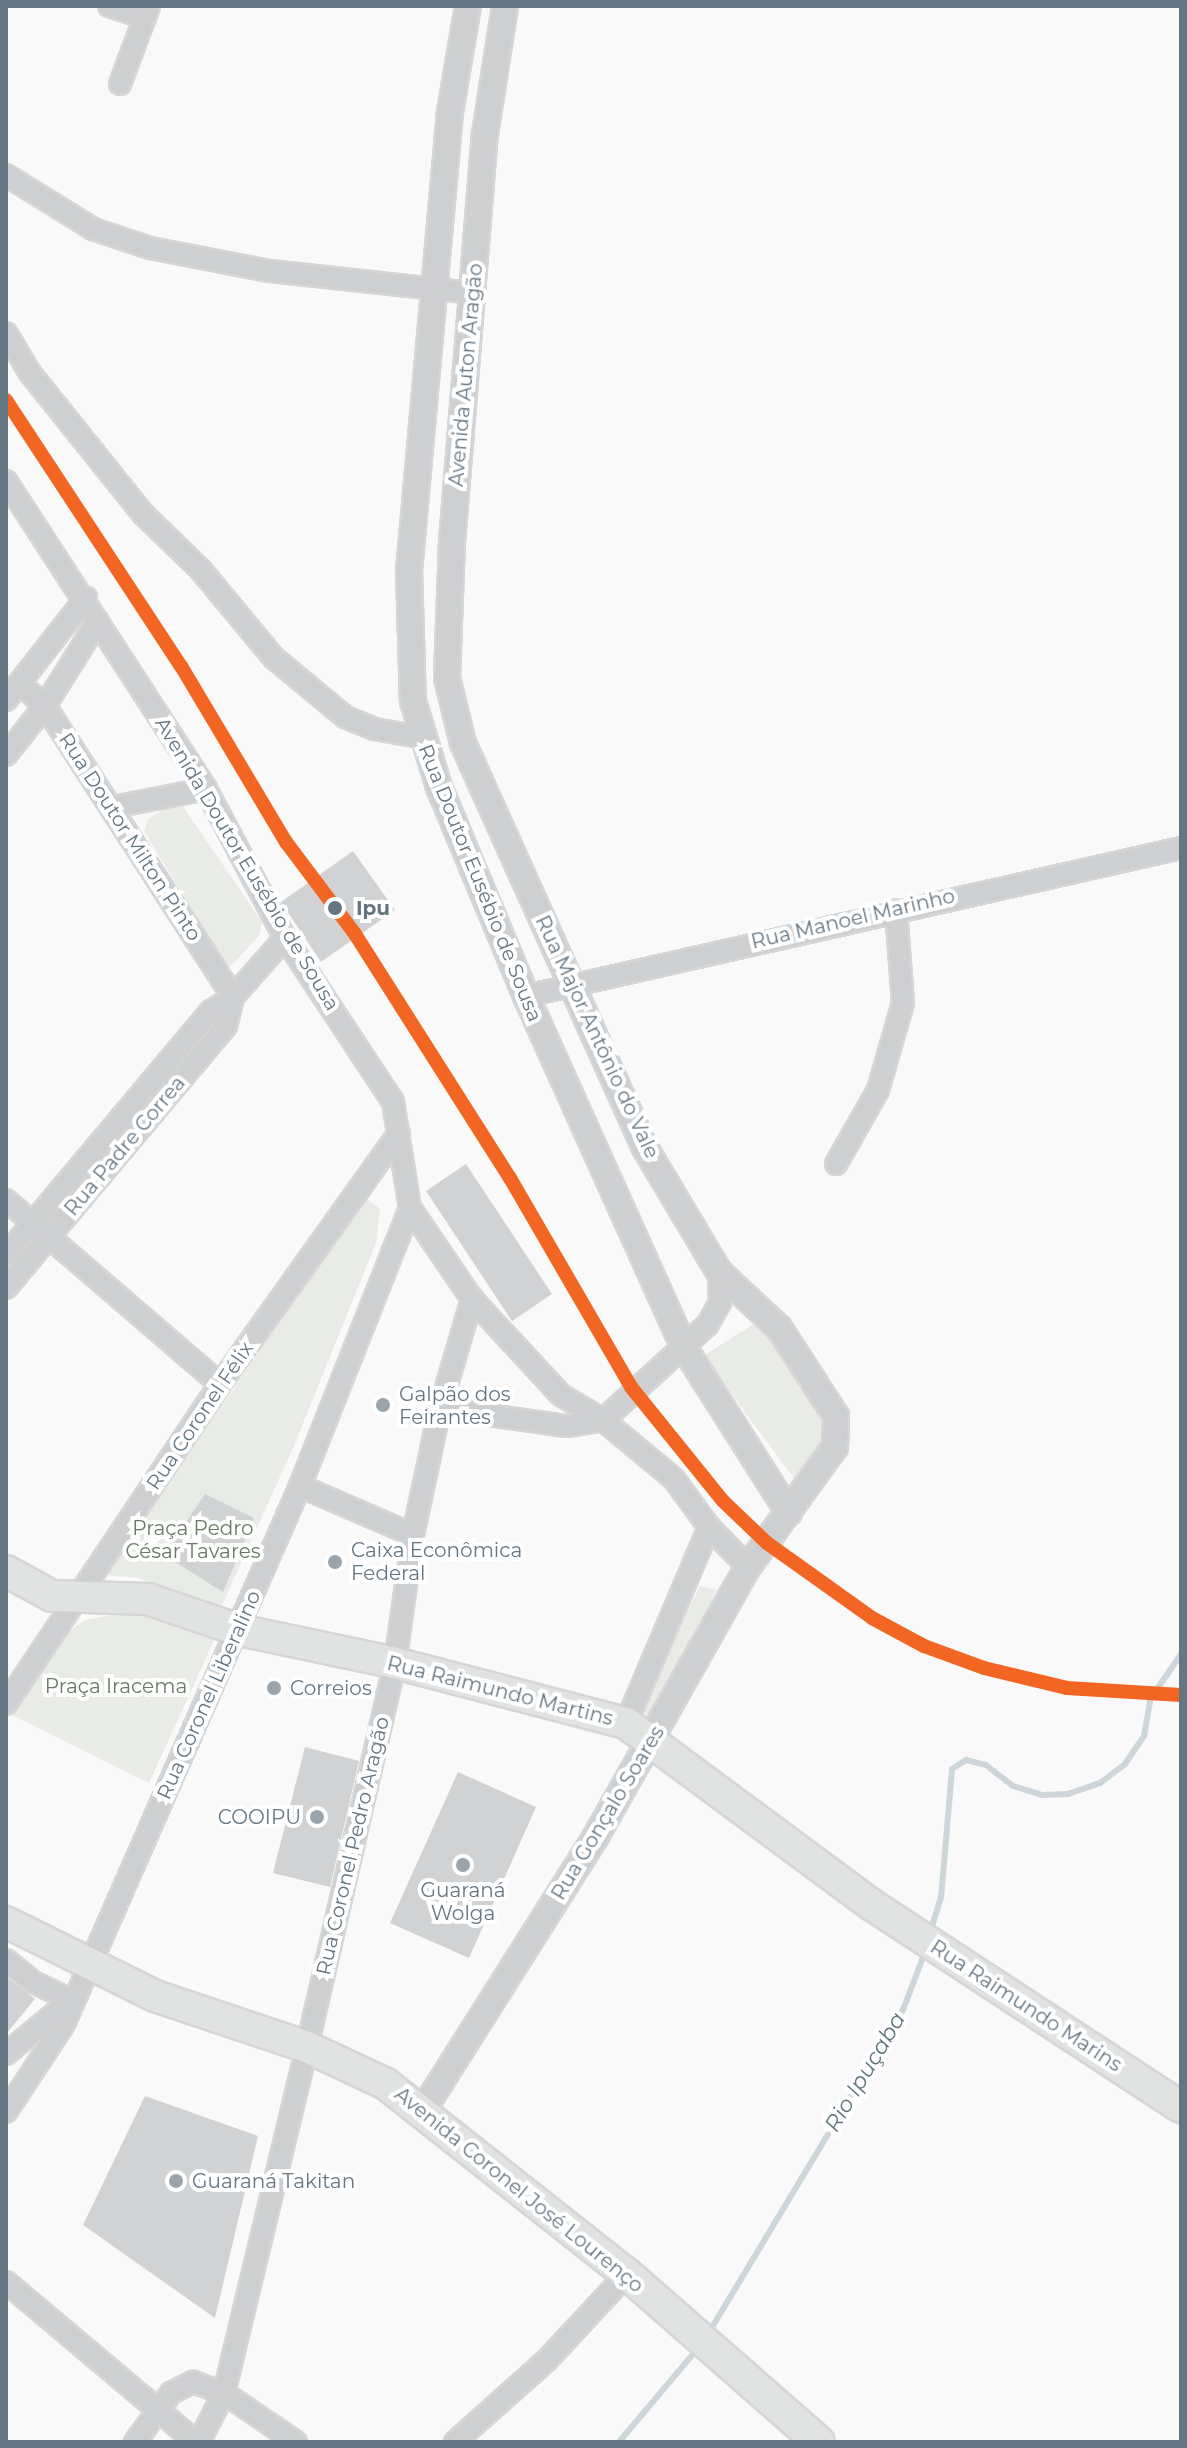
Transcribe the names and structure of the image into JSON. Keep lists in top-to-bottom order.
{
  "streets": {
    "main road": ["Rua Raimundo Martins", "Rua Raimundo Marins", "Avenida Coronel José Lourenço"],
    "street": [
      "Avenida Auton Aragão",
      "Rua Doutor Milton Pinto",
      "Avenida Doutor Eusébio de Sousa",
      "Rua Doutor Eusébio de Sousa",
      "Rua Manoel Marinho",
      "Rua Major Antônio do Vale",
      "Rua Padre Correa",
      "Rua Coronel Félix",
      "Rua Coronel Liberalino",
      "Rua Gonçalo Soares",
      "Rua Coronel Pedro Aragão"
    ]
  },
  "crossings": [
    ["Avenida Auton Aragão", "Rua Doutor Eusébio de Sousa"],
    ["Avenida Auton Aragão", "Rua Major Antônio do Vale"],
    ["Rua Doutor Milton Pinto", "Rua Padre Correa"],
    ["Avenida Doutor Eusébio de Sousa", "Rua Padre Correa"],
    ["Avenida Doutor Eusébio de Sousa", "Rua Coronel Félix"],
    ["Avenida Doutor Eusébio de Sousa", "Rua Coronel Liberalino"],
    ["Avenida Doutor Eusébio de Sousa", "Rua Gonçalo Soares"],
    ["Avenida Doutor Eusébio de Sousa", "Rua Coronel Pedro Aragão"],
    ["Rua Doutor Eusébio de Sousa", "Rua Manoel Marinho"],
    ["Rua Doutor Eusébio de Sousa", "Rua Major Antônio do Vale"],
    ["Rua Doutor Eusébio de Sousa", "Rua Gonçalo Soares"],
    ["Rua Manoel Marinho", "Rua Major Antônio do Vale"],
    ["Rua Major Antônio do Vale", "Rua Gonçalo Soares"],
    ["Rua Coronel Félix", "Rua Raimundo Martins"],
    ["Rua Raimundo Martins", "Rua Coronel Liberalino"],
    ["Rua Raimundo Martins", "Rua Gonçalo Soares"],
    ["Rua Raimundo Martins", "Rua Coronel Pedro Aragão"],
    ["Rua Raimundo Martins", "Rua Raimundo Marins"],
    ["Rua Coronel Liberalino", "Avenida Coronel José Lourenço"],
    ["Rua Gonçalo Soares", "Avenida Coronel José Lourenço"],
    ["Rua Coronel Pedro Aragão", "Avenida Coronel José Lourenço"]
  ],
  "water": ["Rio Ipuçaba"],
  "parks": ["Praça Pedro César Tavares", "Praça Iracema"],
  "places": [
    "Ipu",
    "Galpão dos Feirantes",
    "Caixa Econômica Federal",
    "Correios",
    "COOIPU",
    "Guaraná Wolga",
    "Guaraná Takitan"
  ]
}
